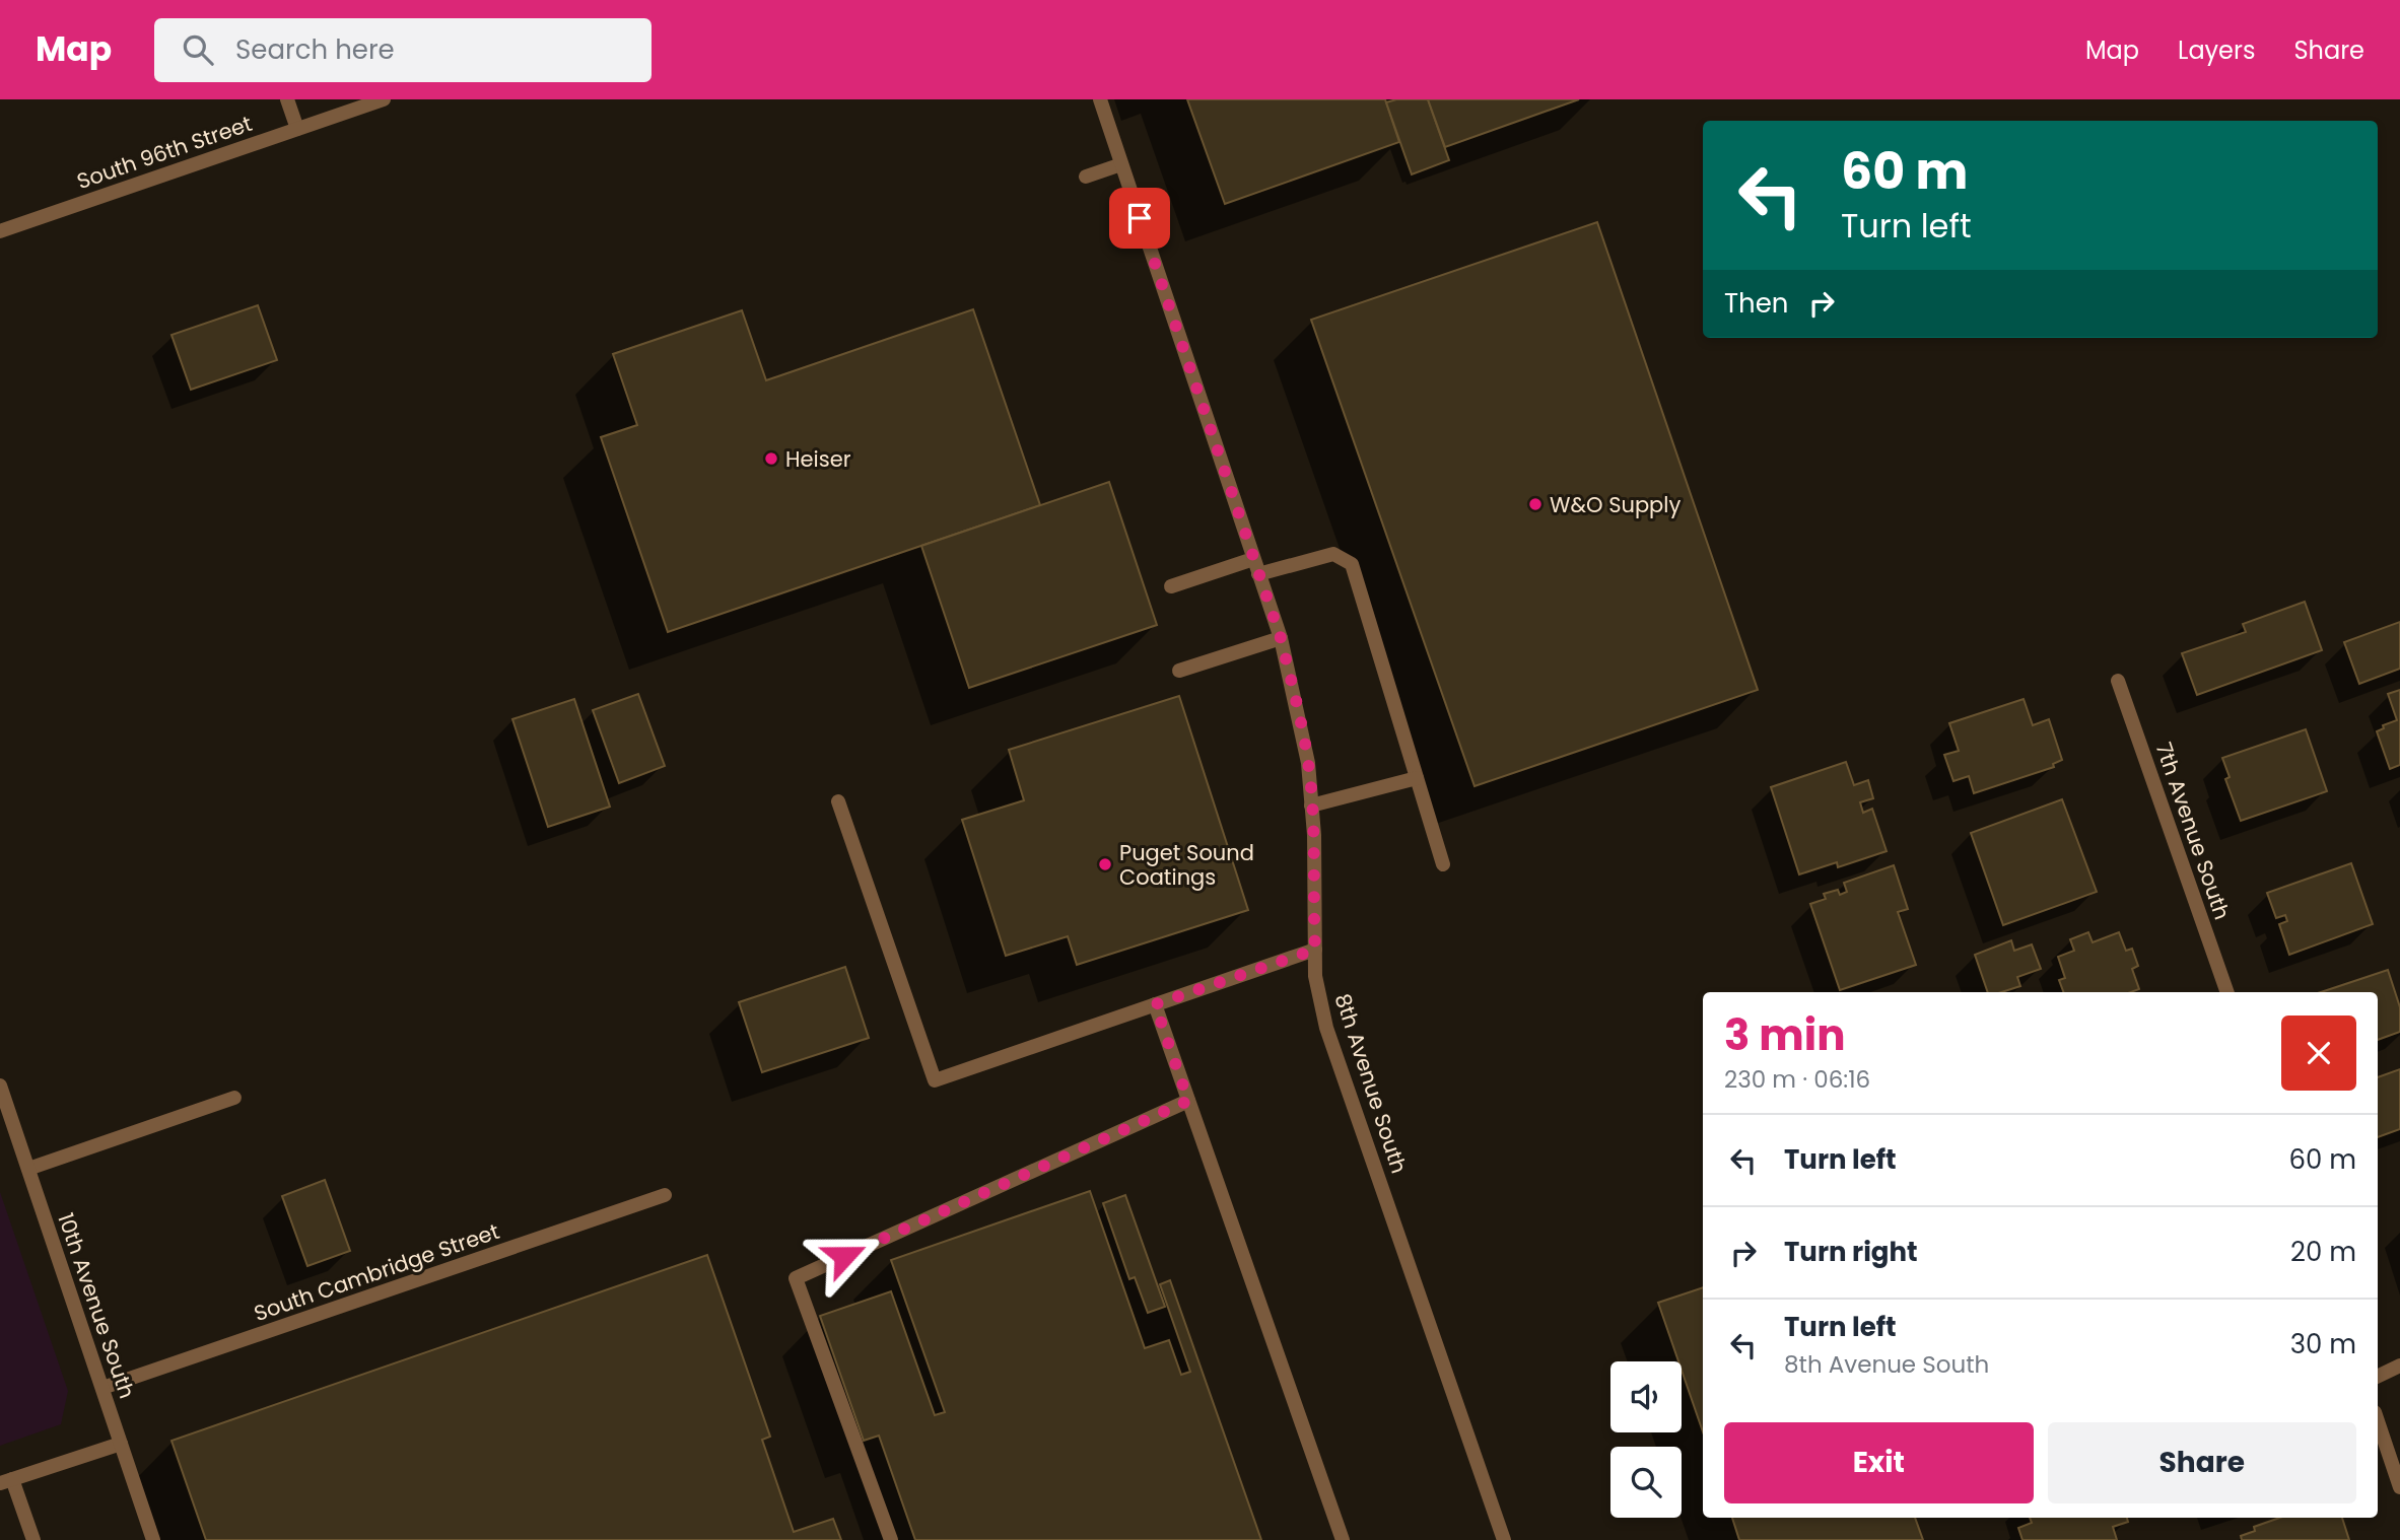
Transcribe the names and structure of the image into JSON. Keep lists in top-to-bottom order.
{
  "streets": {
    "street": [
      "South 96th Street",
      "7th Avenue South",
      "8th Avenue South",
      "South Cambridge Street",
      "10th Avenue South"
    ]
  },
  "crossings": [
    ["South Cambridge Street", "10th Avenue South"]
  ],
  "places": ["Heiser", "W&O Supply", "Puget Sound Coatings"],
  "page": {
    "header": "Map",
    "search": "Search here",
    "nav": ["Map", "Layers", "Share"],
    "turn": ["60 m", "Turn left"],
    "then": "Then",
    "heading": ["3 min", "230 m · 06:16"],
    "list": [
      {
        "name": "Turn left",
        "value": "60 m"
      },
      {
        "name": "Turn right",
        "value": "20 m"
      },
      {
        "name": "Turn left",
        "note": "8th Avenue South",
        "value": "30 m"
      }
    ],
    "buttons": ["Exit", "Share"]
  }
}
